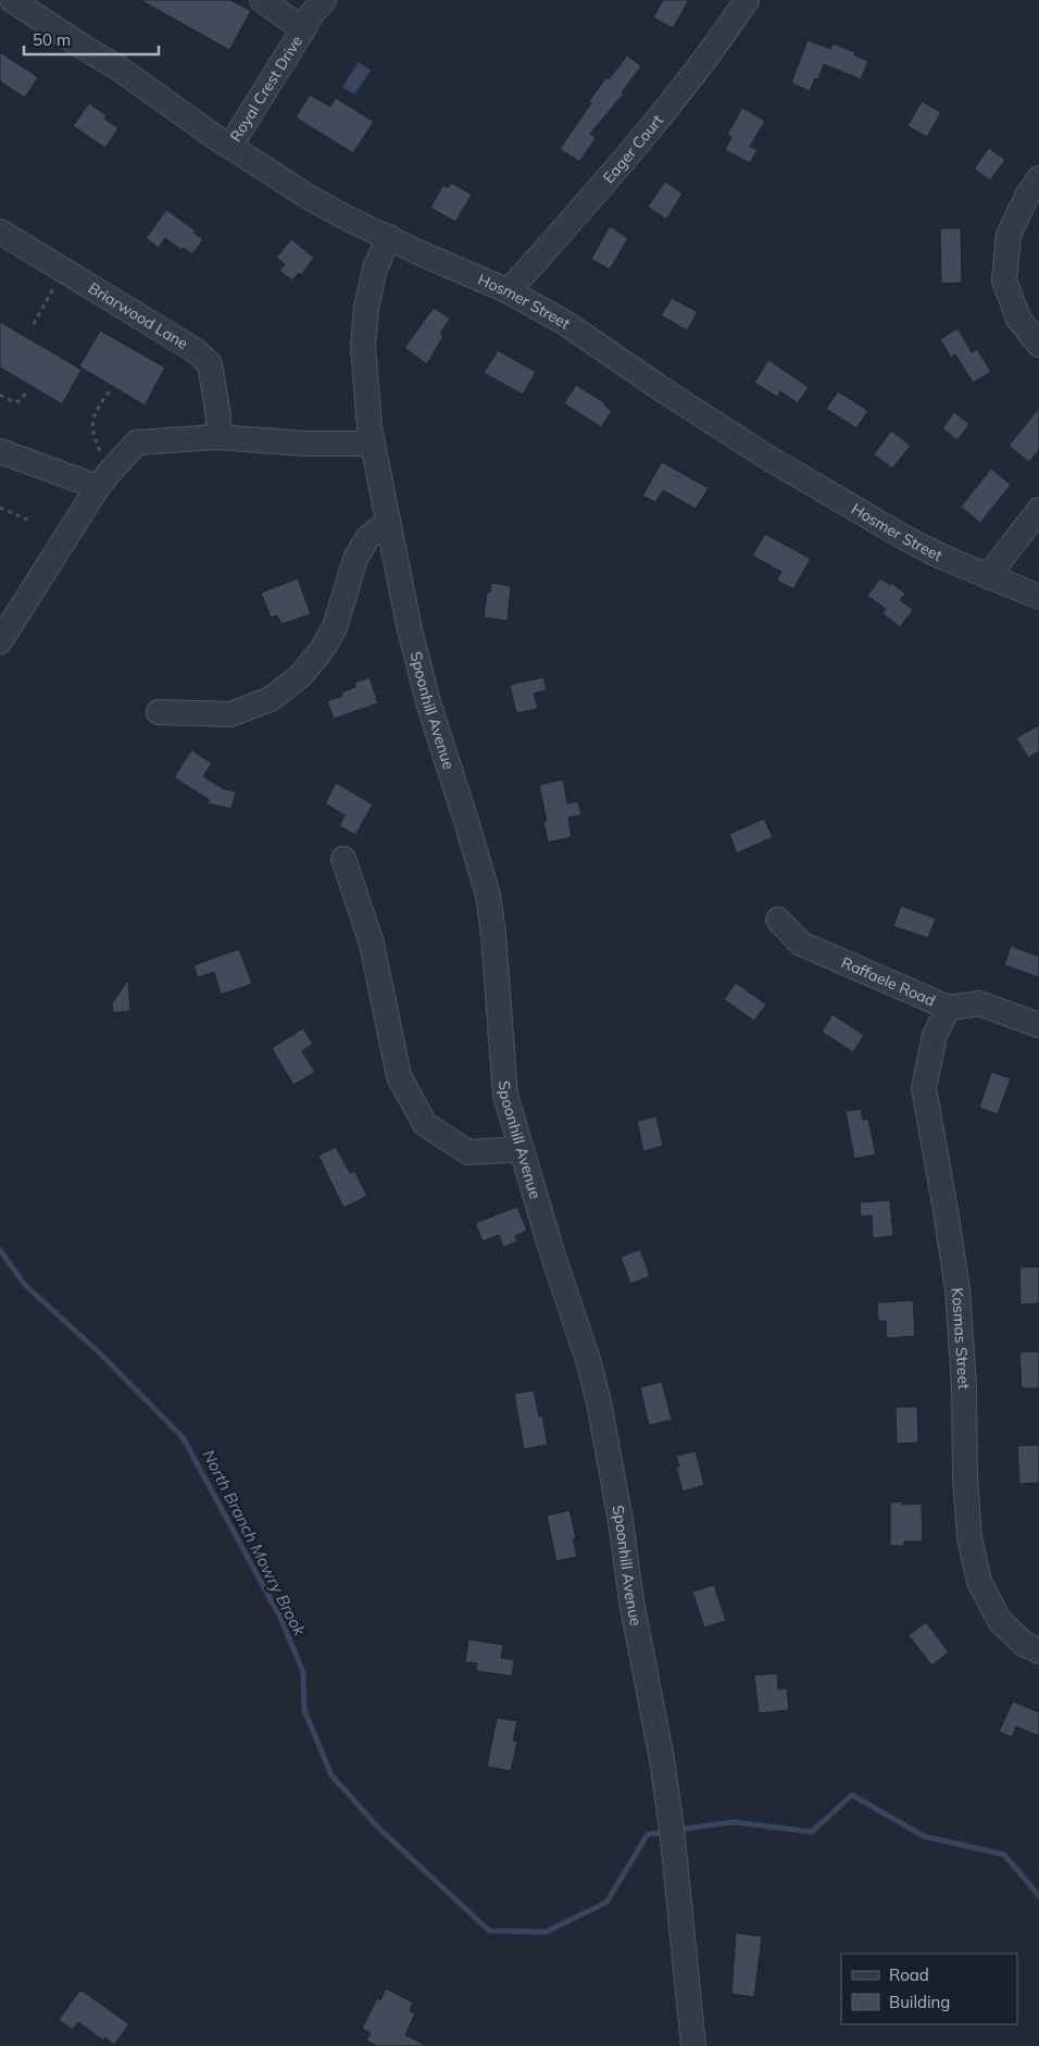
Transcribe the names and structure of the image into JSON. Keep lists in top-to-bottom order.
{
  "streets": {
    "street": [
      "Royal Crest Drive",
      "Eager Court",
      "Hosmer Street",
      "Briarwood Lane",
      "Spoonhill Avenue",
      "Raffaele Road",
      "Kosmas Street"
    ]
  },
  "crossings": [
    ["Royal Crest Drive", "Hosmer Street"],
    ["Eager Court", "Hosmer Street"],
    ["Hosmer Street", "Spoonhill Avenue"],
    ["Raffaele Road", "Kosmas Street"]
  ],
  "water": ["North Branch Mowry Brook"],
  "legend": ["Road", "Building"],
  "scale_bar": "50 m"
}
